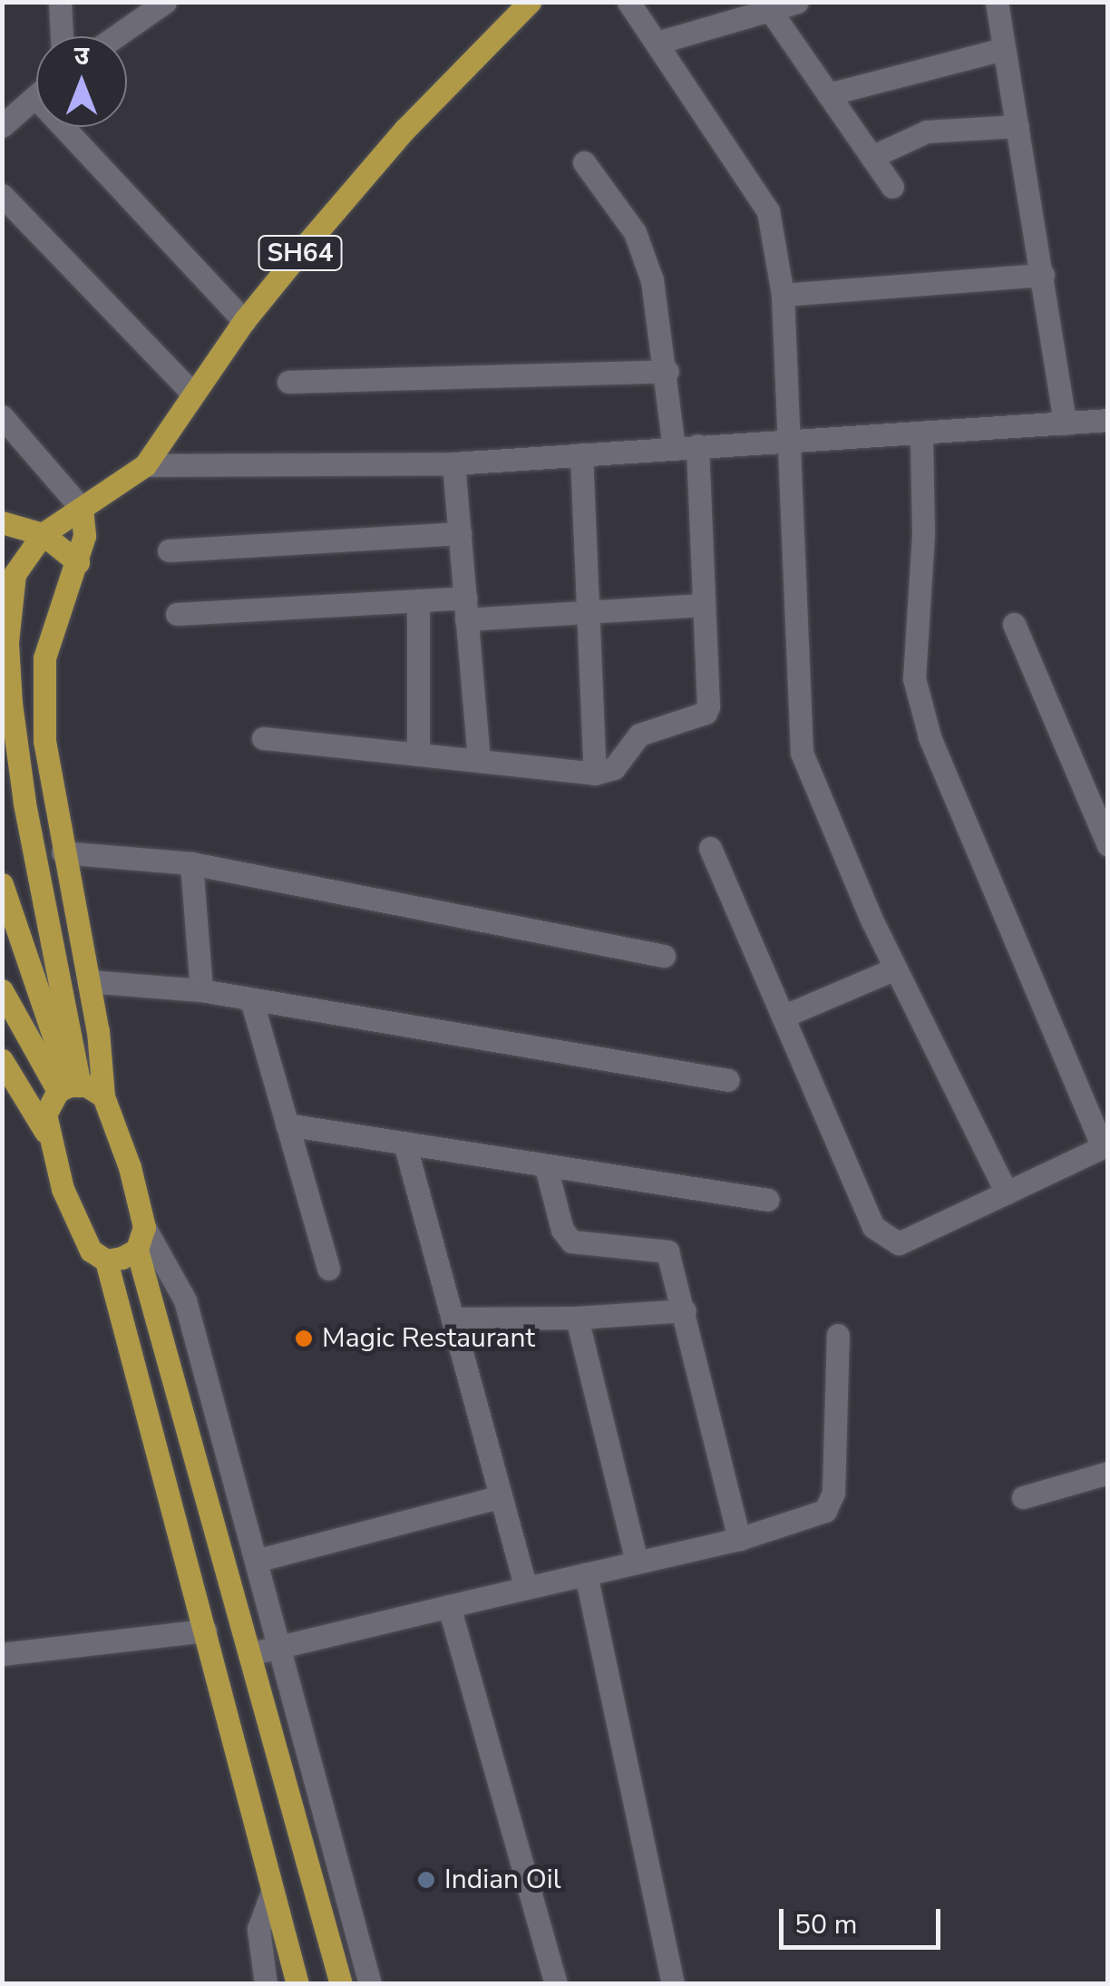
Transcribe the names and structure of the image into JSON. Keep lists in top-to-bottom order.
{
  "streets": {
    "main road": ["SH64"]
  },
  "places": ["Magic Restaurant", "Indian Oil"],
  "scale_bar": "50 m",
  "north": "top"
}
